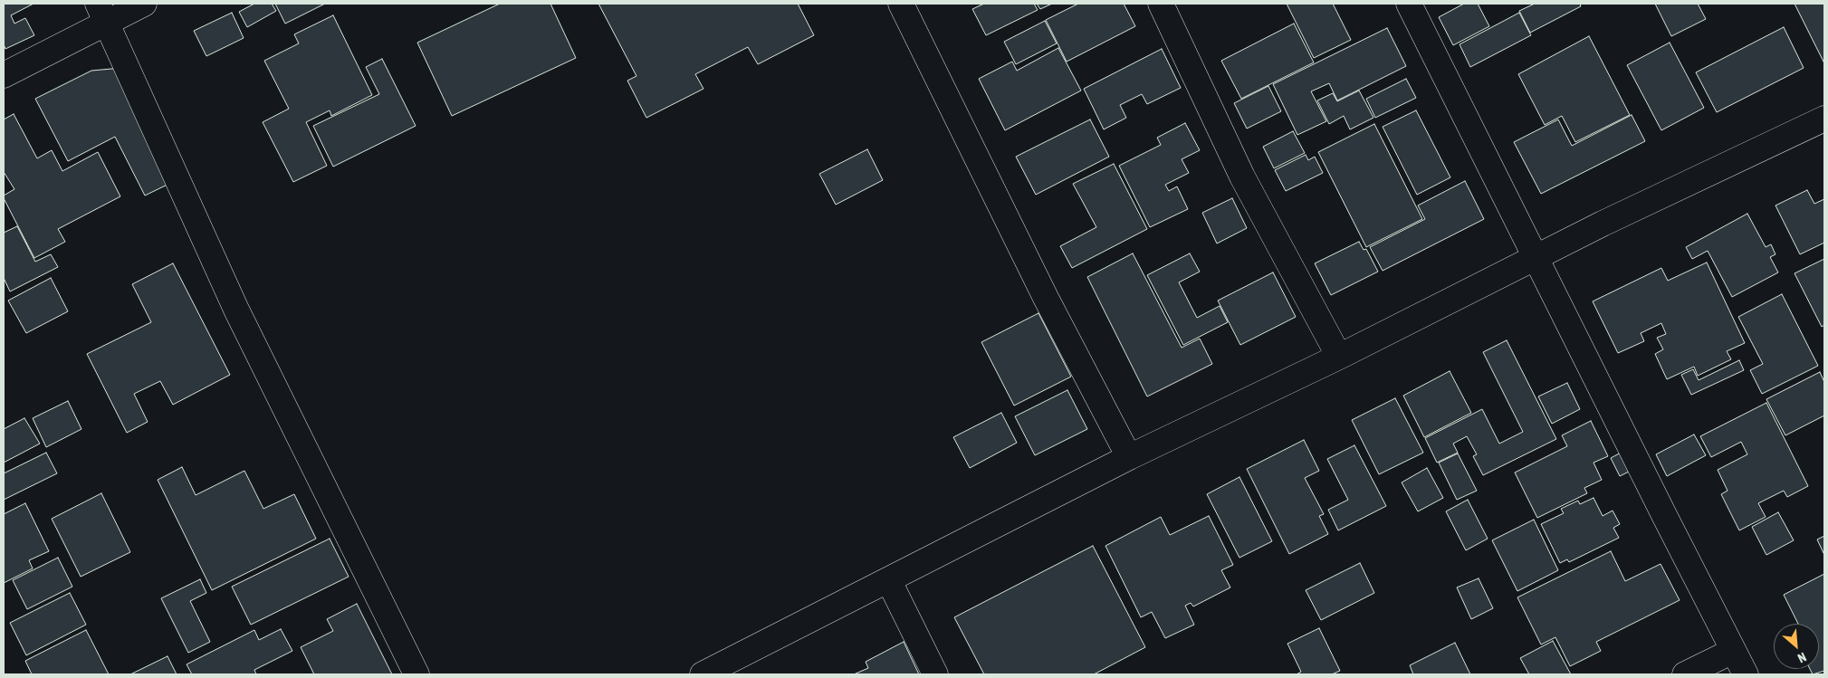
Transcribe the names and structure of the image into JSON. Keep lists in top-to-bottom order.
{
  "north": "bottom right"
}
